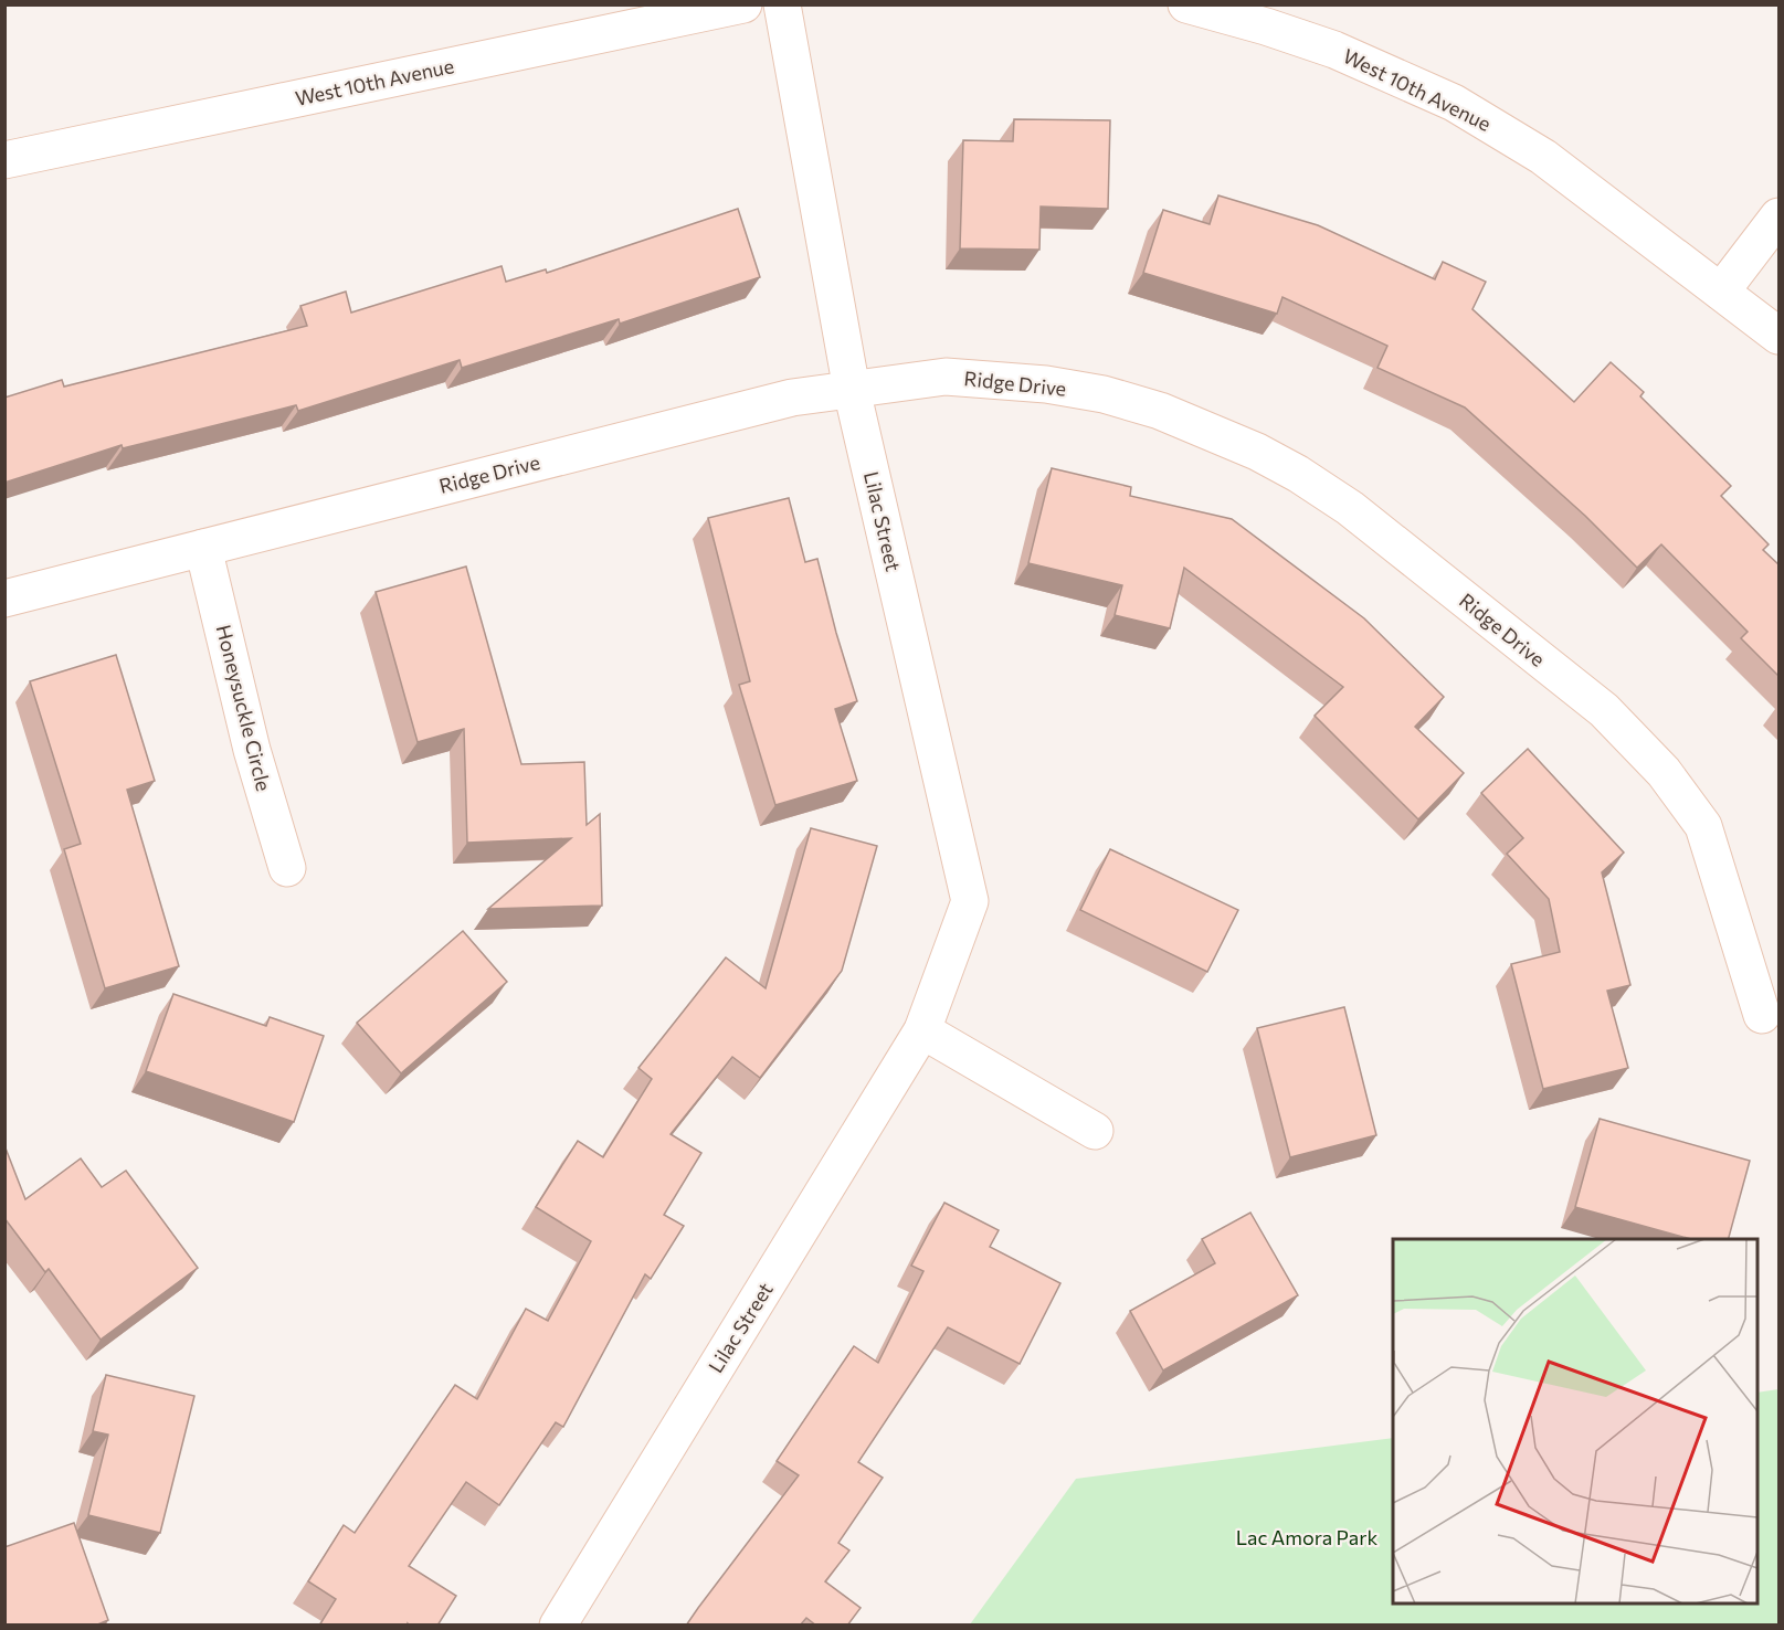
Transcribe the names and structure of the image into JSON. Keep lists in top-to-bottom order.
{
  "streets": {
    "street": [
      "West 10th Avenue",
      "Ridge Drive",
      "Lilac Street",
      "Honeysuckle Circle"
    ]
  },
  "crossings": [
    ["Ridge Drive", "Lilac Street"],
    ["Ridge Drive", "Honeysuckle Circle"]
  ],
  "parks": ["Lac Amora Park"]
}
